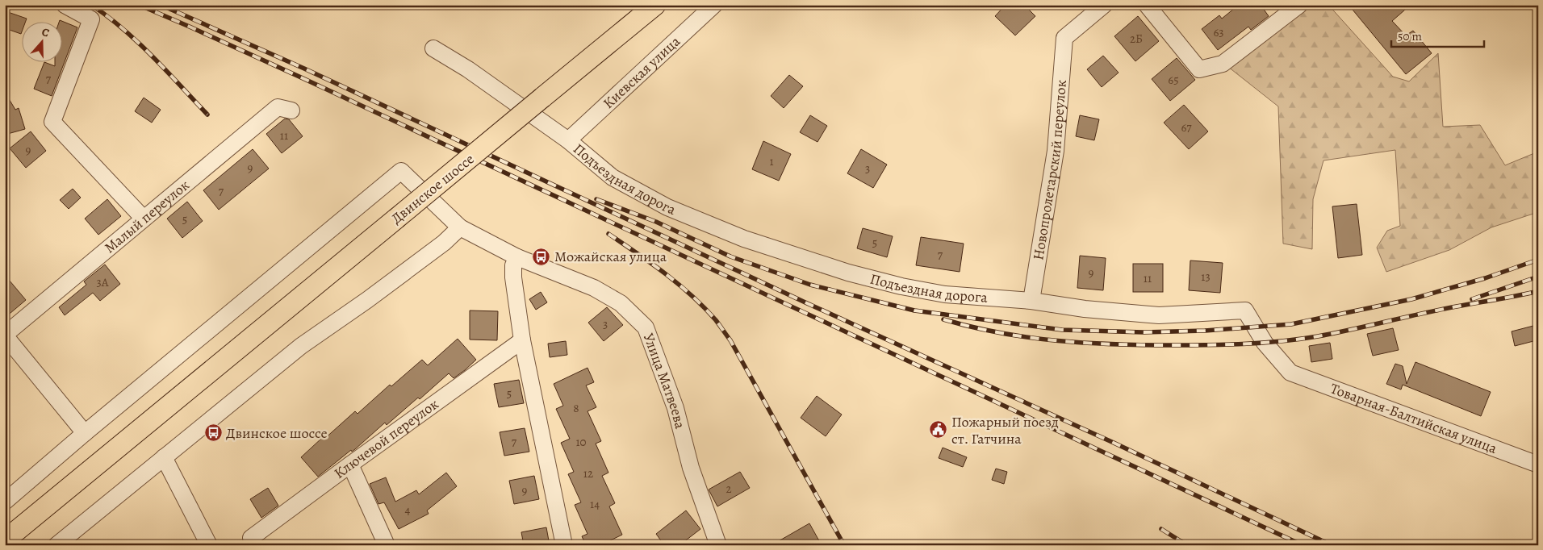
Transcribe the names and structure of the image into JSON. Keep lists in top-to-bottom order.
{
  "streets": {
    "main road": ["Двинское шоссе"],
    "street": [
      "Киевская улица",
      "Новопролетарский переулок",
      "Подъездная дорога",
      "Малый переулок",
      "Улица Матвеева",
      "Товарная-Балтийская улица",
      "Ключевой переулок"
    ]
  },
  "crossings": [
    ["Киевская улица", "Подъездная дорога"],
    ["Новопролетарский переулок", "Подъездная дорога"],
    ["Подъездная дорога", "Товарная-Балтийская улица"]
  ],
  "places": {
    "bus stop": ["Можайская улица", "Двинское шоссе"],
    "public building": ["Пожарный поезд ст. Гатчина"]
  },
  "house_numbers": [
    "63",
    "2Б",
    "7",
    "65",
    "67",
    "11",
    "9",
    "1",
    "9",
    "3",
    "7",
    "5",
    "5",
    "7",
    "9",
    "13",
    "11",
    "3А",
    "3",
    "5",
    "8",
    "7",
    "10",
    "12",
    "2",
    "9",
    "14",
    "4"
  ],
  "scale_bar": "50 m",
  "north": "top"
}
